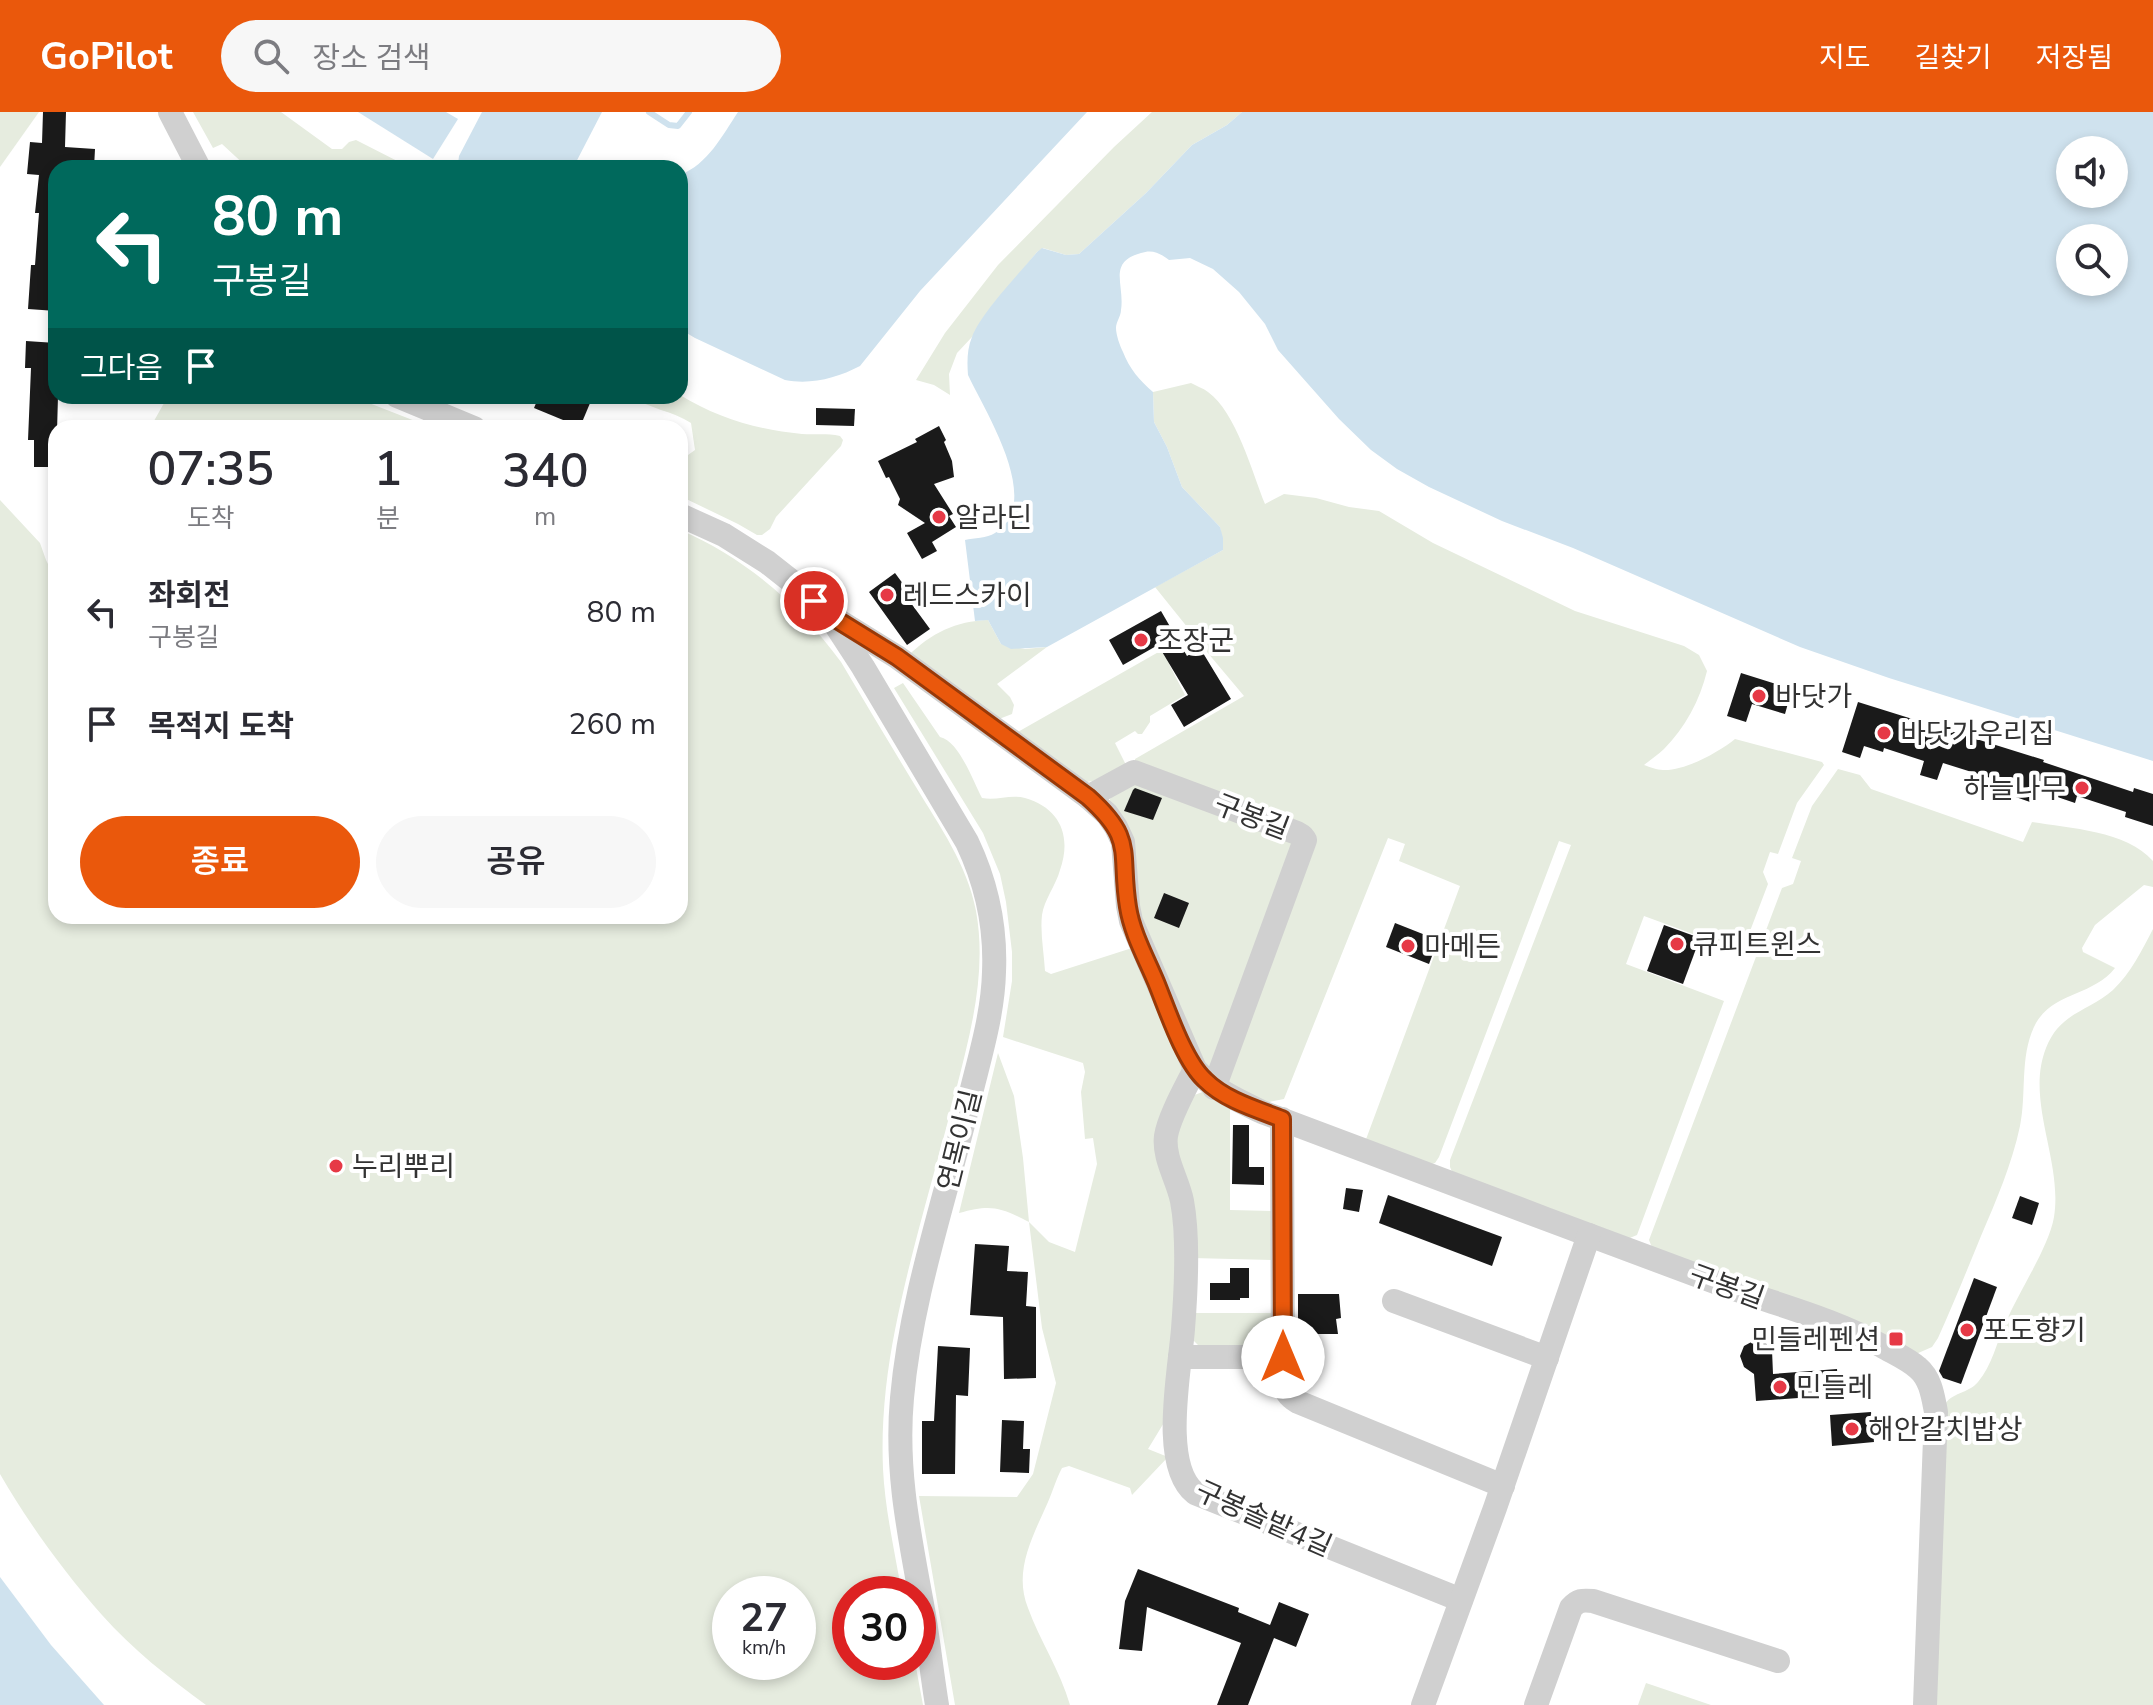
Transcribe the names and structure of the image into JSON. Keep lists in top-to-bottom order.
{
  "streets": {
    "street": ["구봉길", "연목이길", "구봉솔밭4길"]
  },
  "crossings": [
    ["구봉길", "연목이길"],
    ["구봉길", "구봉솔밭4길"]
  ],
  "places": {
    "other": [
      "알라딘",
      "레드스카이",
      "조장군",
      "바닷가",
      "바닷가우리집",
      "하늘나무",
      "큐피트윈스",
      "마메든",
      "누리뿌리",
      "포도향기",
      "민들레",
      "해안갈치밥상"
    ],
    "transit": ["민들레펜션"]
  },
  "page": {
    "header": "GoPilot",
    "search": "장소 검색",
    "nav": ["지도", "길찾기", "저장됨"],
    "turn": ["80 m", "구봉길"],
    "then": "그다음",
    "eta": [
      "07:35",
      "도착",
      "1",
      "분",
      "340",
      "m"
    ],
    "list": [
      {
        "name": "좌회전",
        "note": "구봉길",
        "value": "80 m"
      },
      {
        "name": "목적지 도착",
        "value": "260 m"
      }
    ],
    "buttons": ["종료", "공유"],
    "speed": "27 km/h",
    "limit": "30"
  }
}
